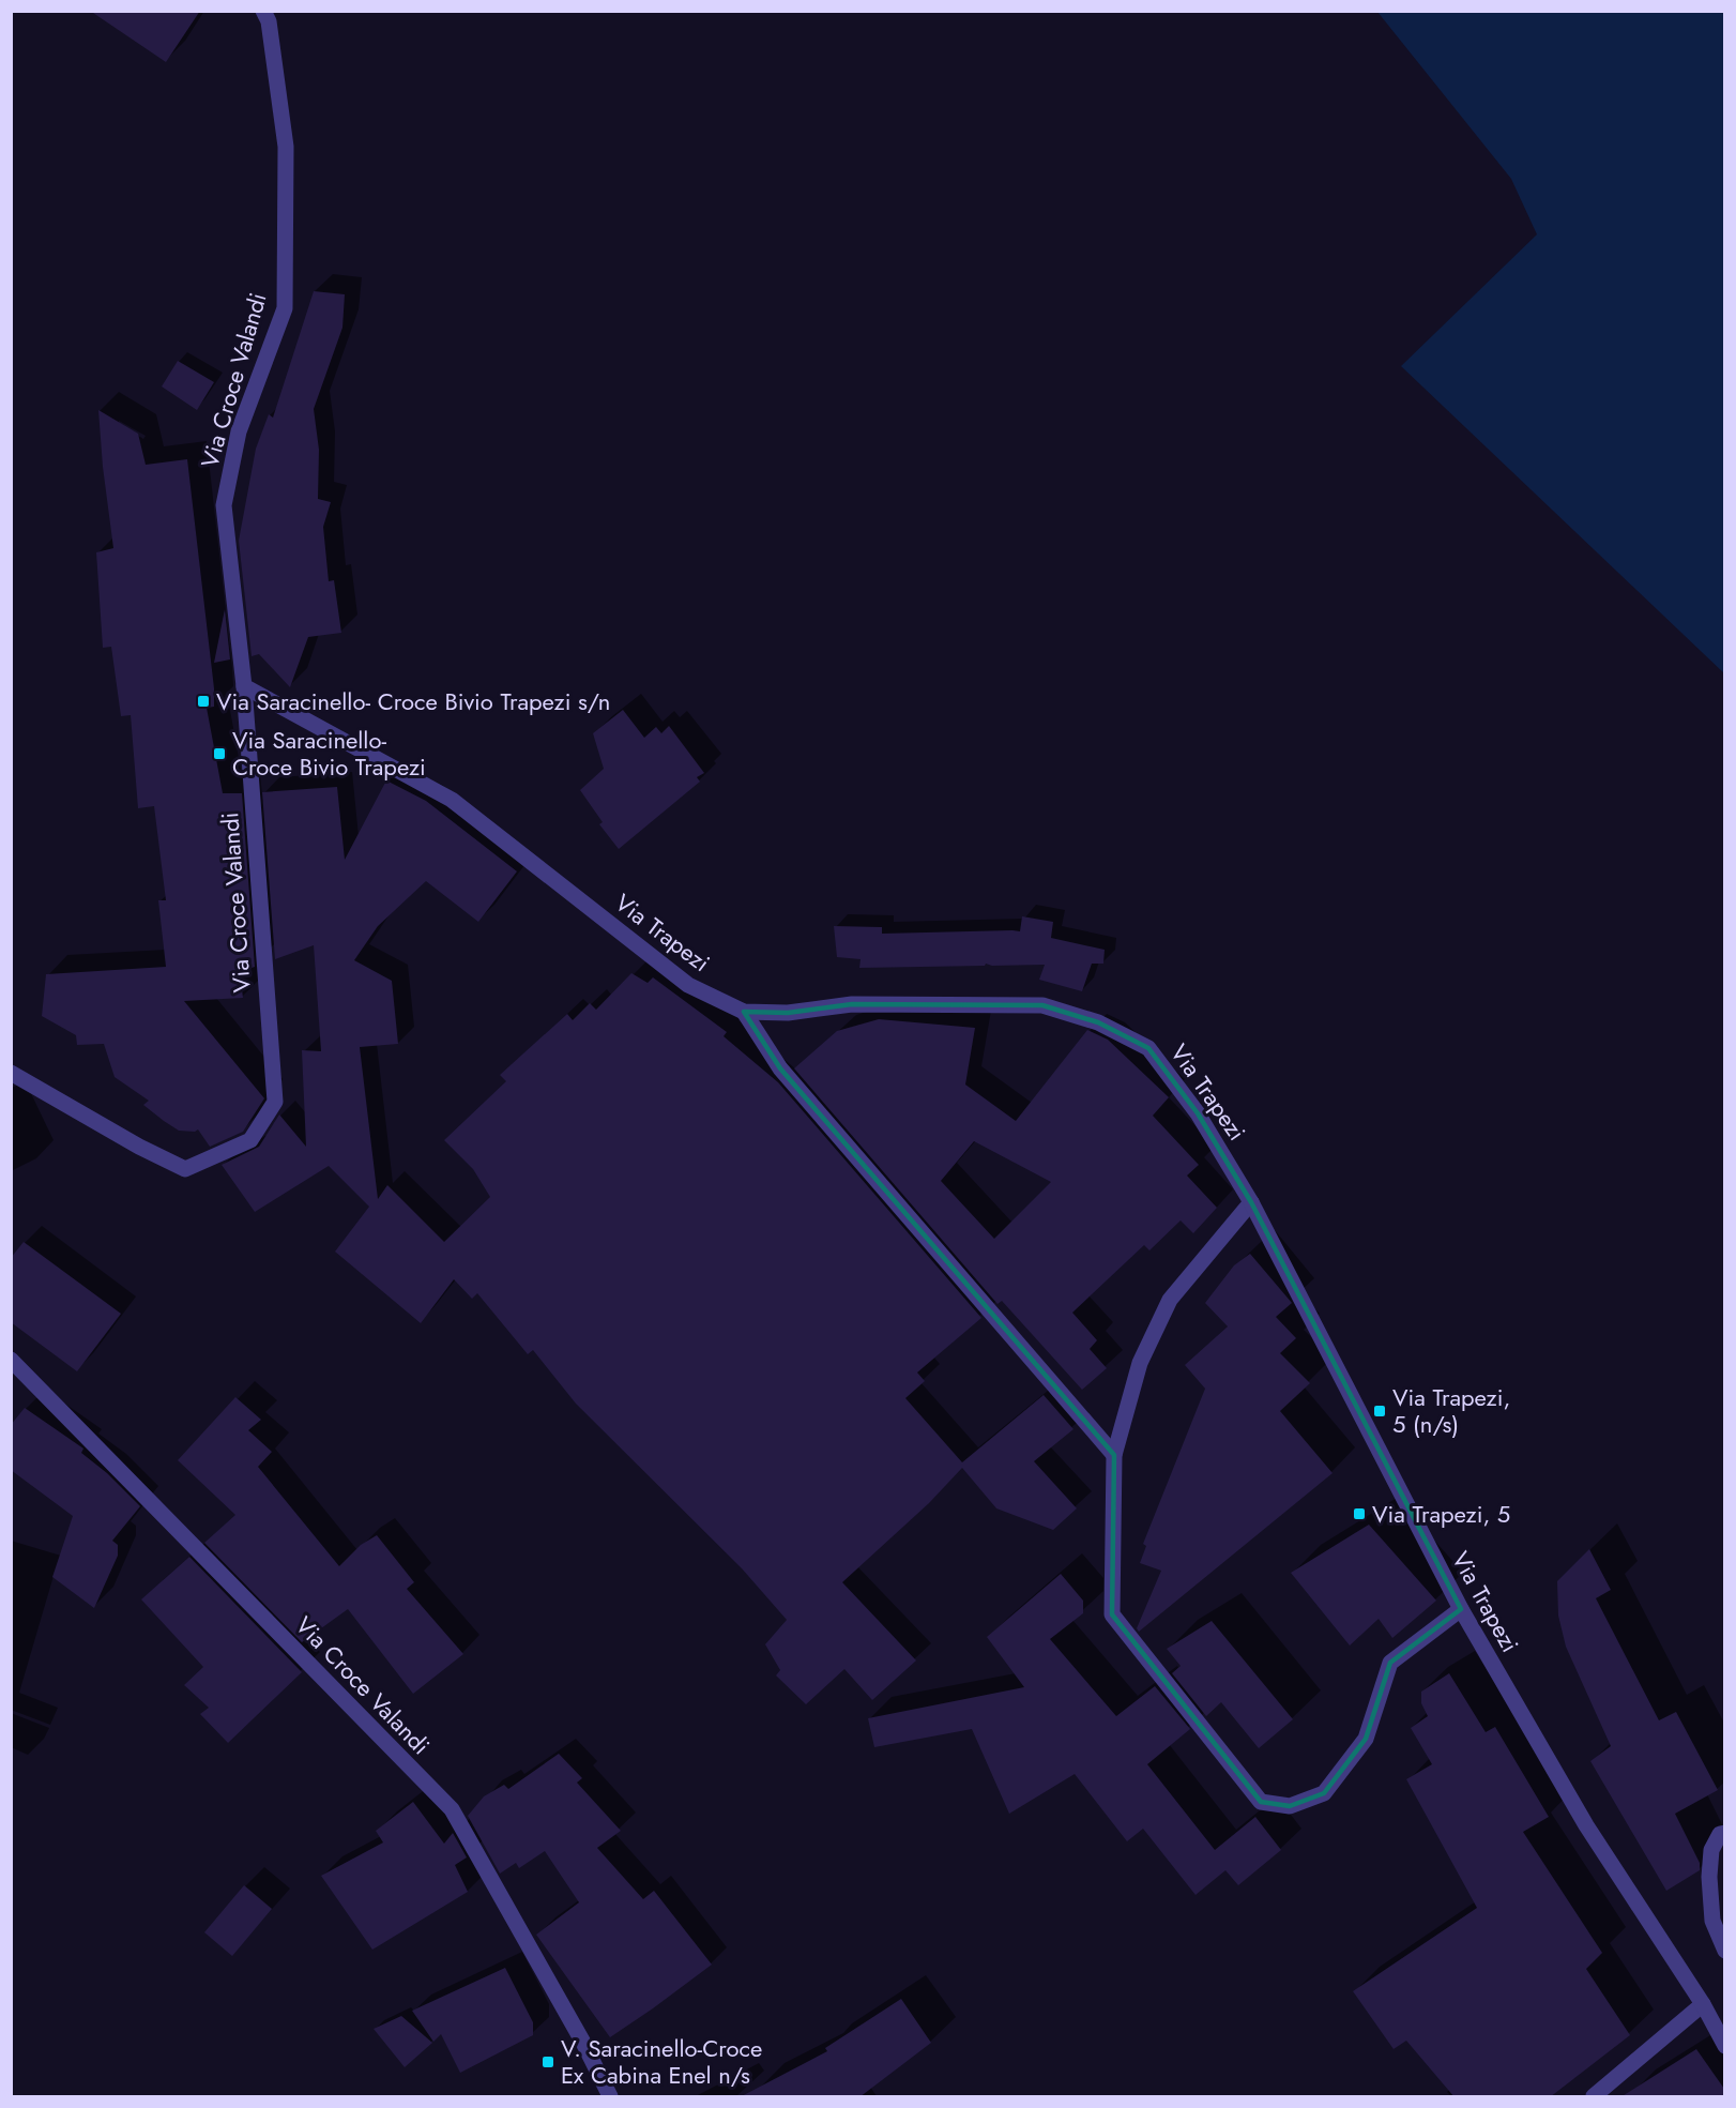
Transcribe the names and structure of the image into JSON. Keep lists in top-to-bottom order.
{
  "streets": {
    "street": ["Via Croce Valandi", "Via Trapezi"]
  },
  "crossings": [
    ["Via Croce Valandi", "Via Trapezi"]
  ],
  "places": {
    "transit": [
      "Via Saracinello- Croce Bivio Trapezi s/n",
      "Via Saracinello- Croce Bivio Trapezi",
      "Via Trapezi, 5 (n/s)",
      "Via Trapezi, 5",
      "V. Saracinello-Croce Ex Cabina Enel n/s"
    ]
  }
}
